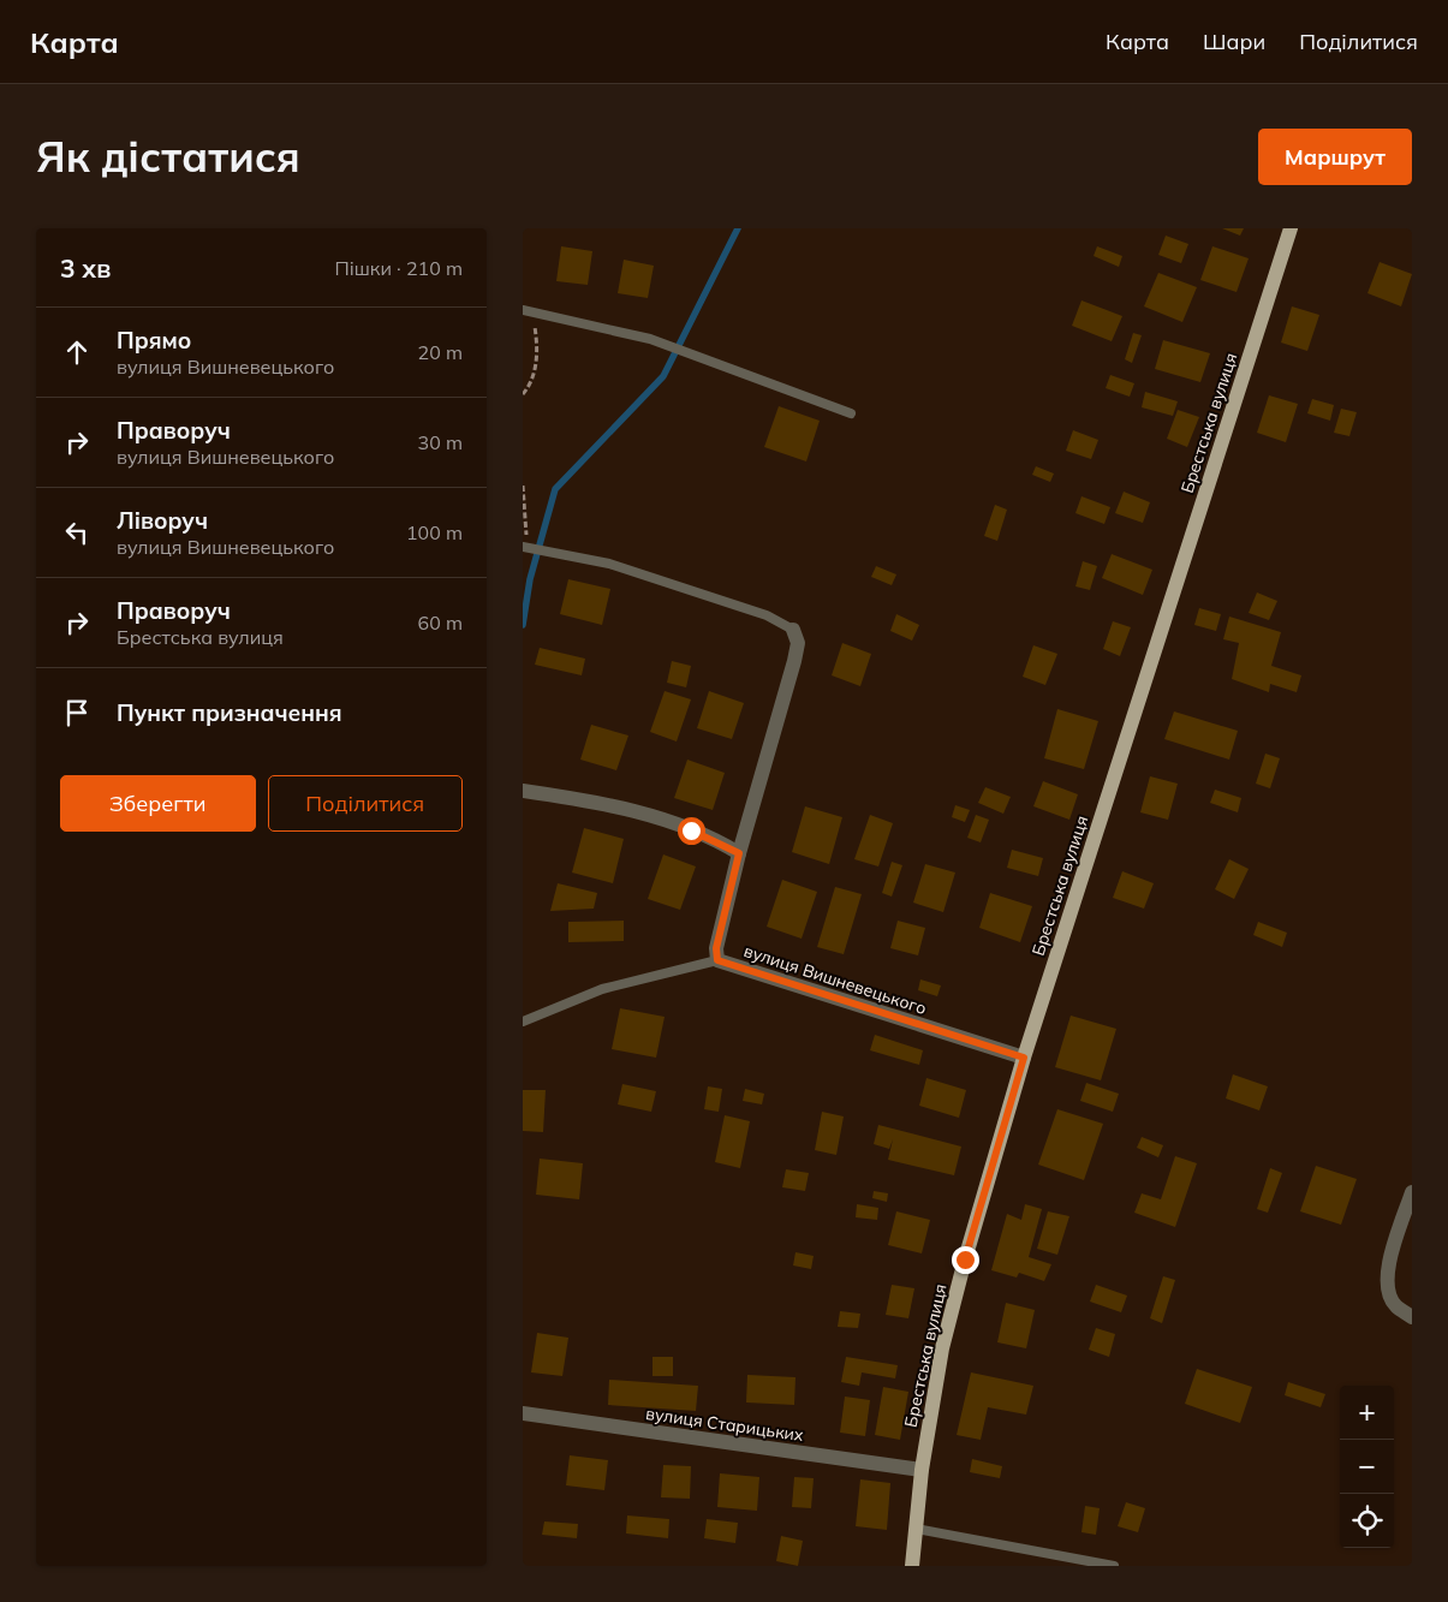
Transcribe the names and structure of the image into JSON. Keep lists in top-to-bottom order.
{
  "streets": {
    "main road": ["Брестська вулиця"],
    "street": ["вулиця Вишневецького", "вулиця Старицьких"]
  },
  "crossings": [
    ["Брестська вулиця", "вулиця Вишневецького"],
    ["Брестська вулиця", "вулиця Старицьких"]
  ],
  "page": {
    "header": "Карта",
    "nav": ["Карта", "Шари", "Поділитися"],
    "buttons": [
      "Маршрут",
      ["Зберегти", "Поділитися"]
    ],
    "title": "Як дістатися",
    "heading": ["3 хв", "Пішки · 210 m"],
    "list": [
      ["Прямо", "вулиця Вишневецького", "20 m"],
      ["Праворуч", "вулиця Вишневецького", "30 m"],
      ["Ліворуч", "вулиця Вишневецького", "100 m"],
      ["Праворуч", "Брестська вулиця", "60 m"],
      "Пункт призначення"
    ],
    "map_buttons": ["+", "−"]
  }
}
